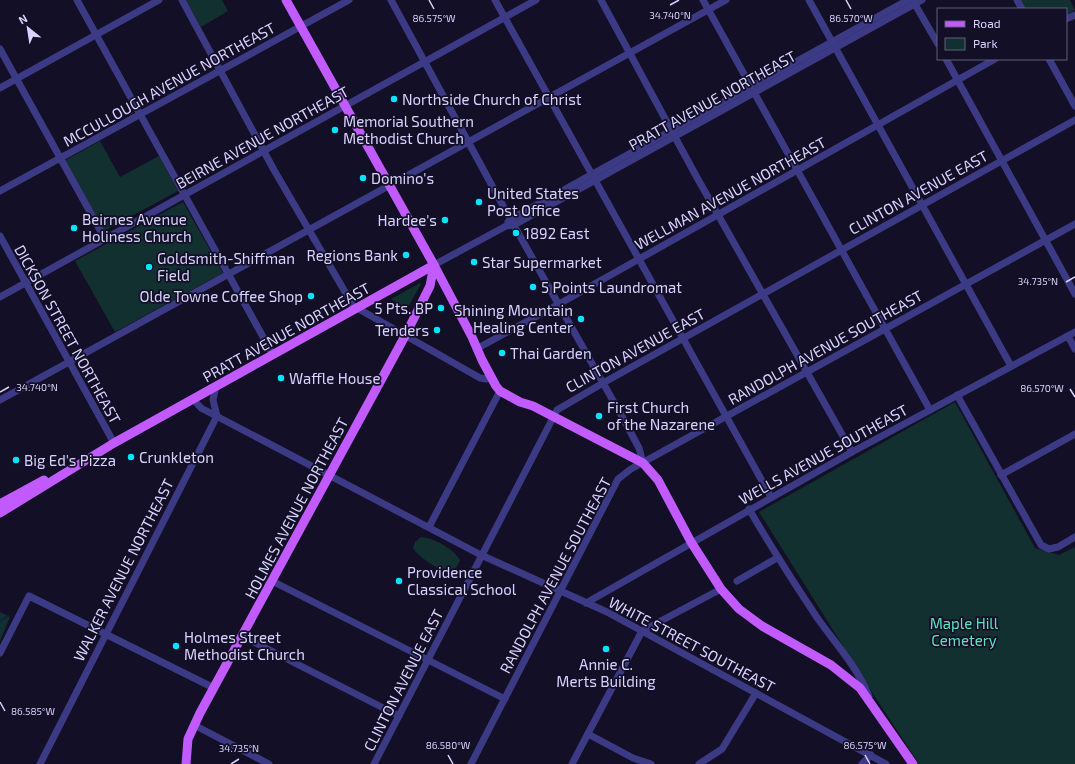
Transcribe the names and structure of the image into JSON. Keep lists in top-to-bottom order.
{
  "streets": {
    "main road": ["PRATT AVENUE NORTHEAST", "HOLMES AVENUE NORTHEAST"],
    "street": [
      "MCCULLOUGH AVENUE NORTHEAST",
      "BEIRNE AVENUE NORTHEAST",
      "CLINTON AVENUE EAST",
      "WELLMAN AVENUE NORTHEAST",
      "DICKSON STREET NORTHEAST",
      "RANDOLPH AVENUE SOUTHEAST",
      "WELLS AVENUE SOUTHEAST",
      "WALKER AVENUE NORTHEAST",
      "WHITE STREET SOUTHEAST"
    ]
  },
  "crossings": [
    ["PRATT AVENUE NORTHEAST", "DICKSON STREET NORTHEAST"],
    ["PRATT AVENUE NORTHEAST", "HOLMES AVENUE NORTHEAST"],
    ["PRATT AVENUE NORTHEAST", "WHITE STREET SOUTHEAST"],
    ["BEIRNE AVENUE NORTHEAST", "DICKSON STREET NORTHEAST"],
    ["CLINTON AVENUE EAST", "WHITE STREET SOUTHEAST"],
    ["RANDOLPH AVENUE SOUTHEAST", "WHITE STREET SOUTHEAST"],
    ["WELLS AVENUE SOUTHEAST", "WHITE STREET SOUTHEAST"],
    ["HOLMES AVENUE NORTHEAST", "WHITE STREET SOUTHEAST"],
    ["WALKER AVENUE NORTHEAST", "WHITE STREET SOUTHEAST"]
  ],
  "parks": ["Maple Hill Cemetery"],
  "places": [
    "Northside Church of Christ",
    "Memorial Southern Methodist Church",
    "Domino's",
    "United States Post Office",
    "Hardee's",
    "Beirnes Avenue Holiness Church",
    "1892 East",
    "Regions Bank",
    "Star Supermarket",
    "Goldsmith-Shiffman Field",
    "5 Points Laundromat",
    "Olde Towne Coffee Shop",
    "5 Pts. BP",
    "Shining Mountain Healing Center",
    "Tenders",
    "Thai Garden",
    "Waffle House",
    "First Church of the Nazarene",
    "Crunkleton",
    "Big Ed's Pizza",
    "Providence Classical School",
    "Holmes Street Methodist Church",
    "Annie C. Merts Building"
  ],
  "legend": ["Road", "Park"],
  "north": "top left",
  "coordinates": [
    "34.740°N",
    "86.575°W",
    "86.570°W",
    "34.735°N",
    "86.585°W",
    "86.580°W"
  ]
}
